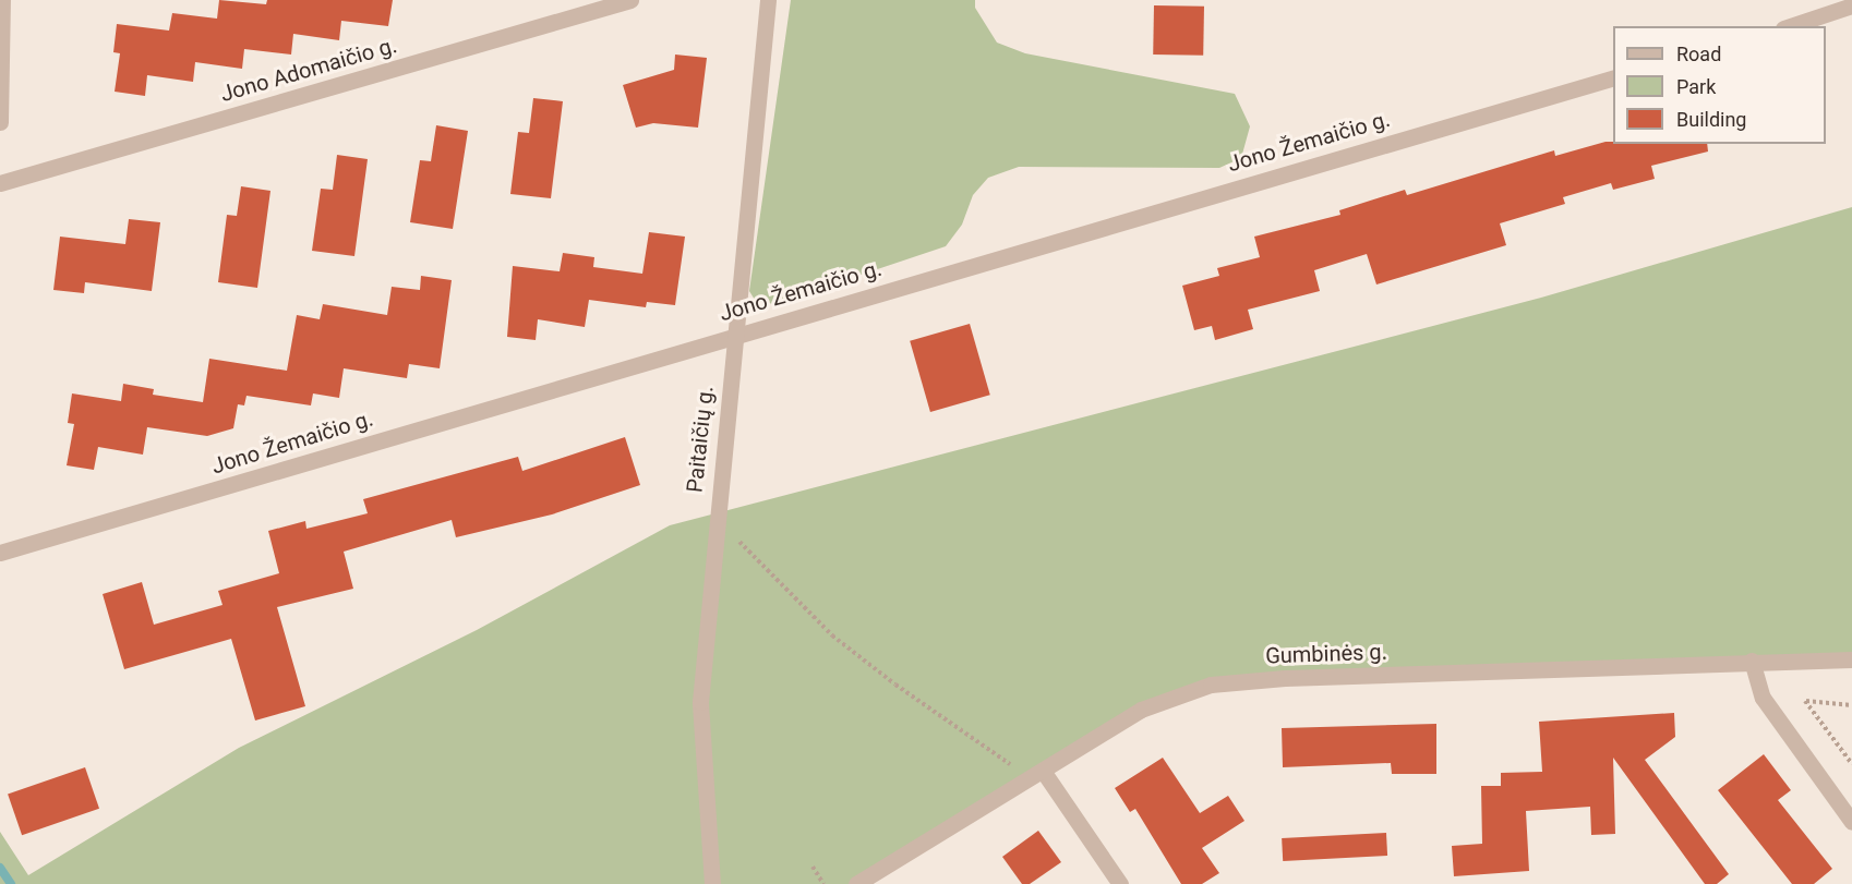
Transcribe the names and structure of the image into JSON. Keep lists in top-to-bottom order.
{
  "streets": {
    "street": [
      "Jono Adomaičio g.",
      "Jono Žemaičio g.",
      "Paitaičių g.",
      "Gumbinės g."
    ]
  },
  "crossings": [
    ["Jono Žemaičio g.", "Paitaičių g."]
  ],
  "legend": ["Road", "Park", "Building"]
}
